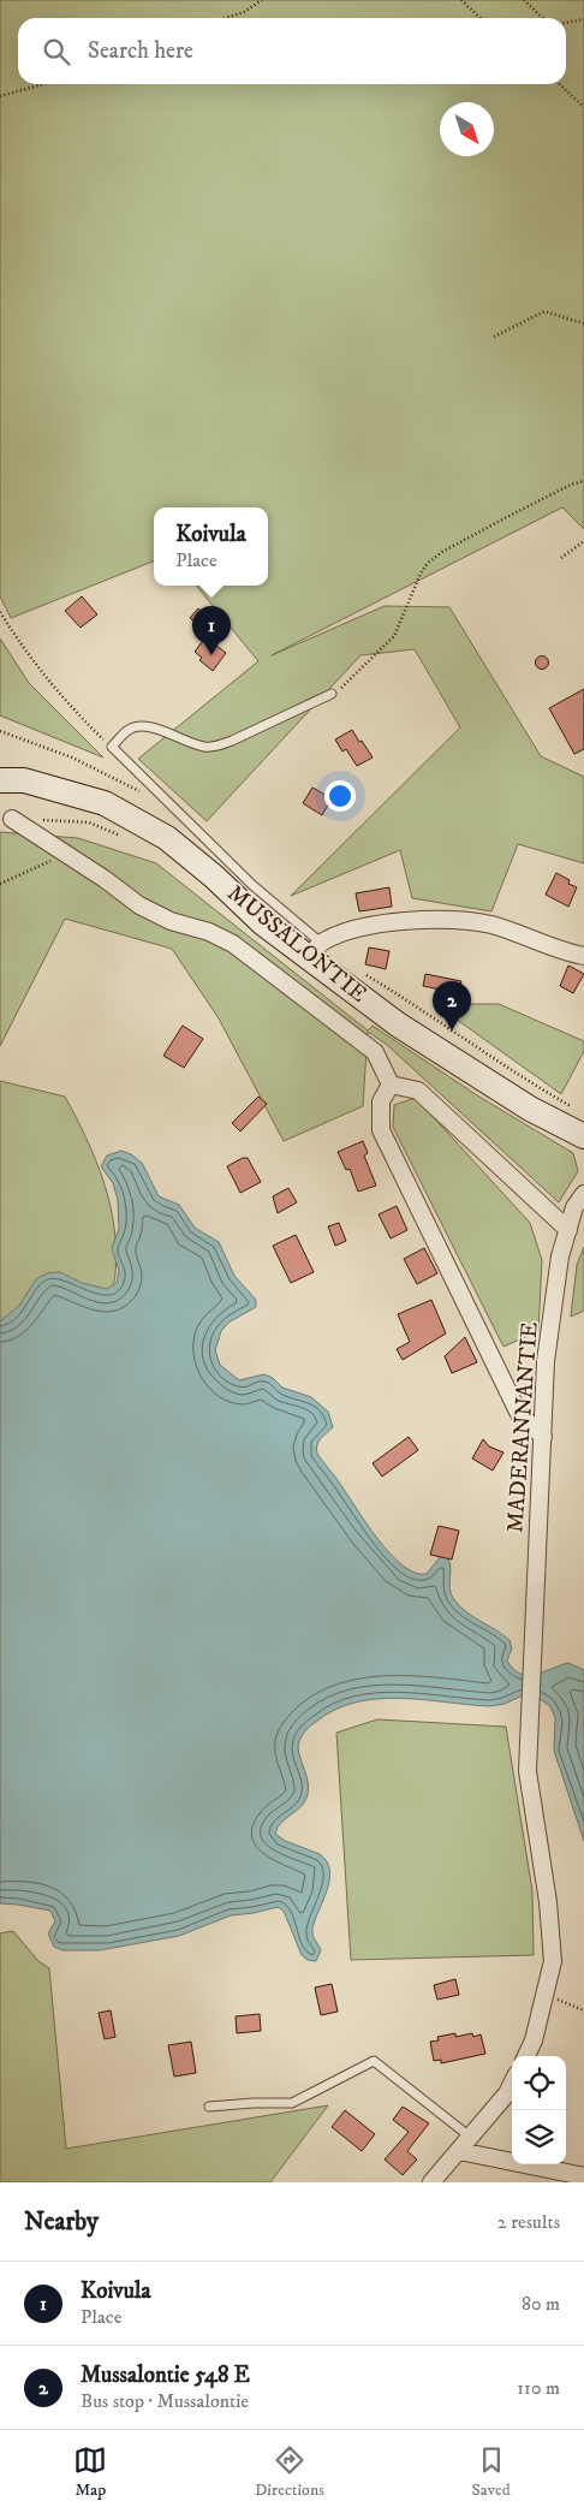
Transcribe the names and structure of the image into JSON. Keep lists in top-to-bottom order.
{
  "streets": {
    "main road": ["MUSSALONTIE"],
    "street": ["MADERANNANTIE"]
  },
  "north": "bottom right",
  "page": {
    "search": "Search here",
    "popup": ["Koivula", "Place"],
    "pins": ["1", "2"],
    "heading": ["Nearby", "2 results"],
    "list": [
      {
        "mark": "1",
        "name": "Koivula",
        "note": "Place",
        "value": "80 m"
      },
      {
        "mark": "2",
        "name": "Mussalontie 548 E",
        "note": "Bus stop · Mussalontie",
        "value": "110 m"
      }
    ],
    "nav": ["Map", "Directions", "Saved"]
  }
}
